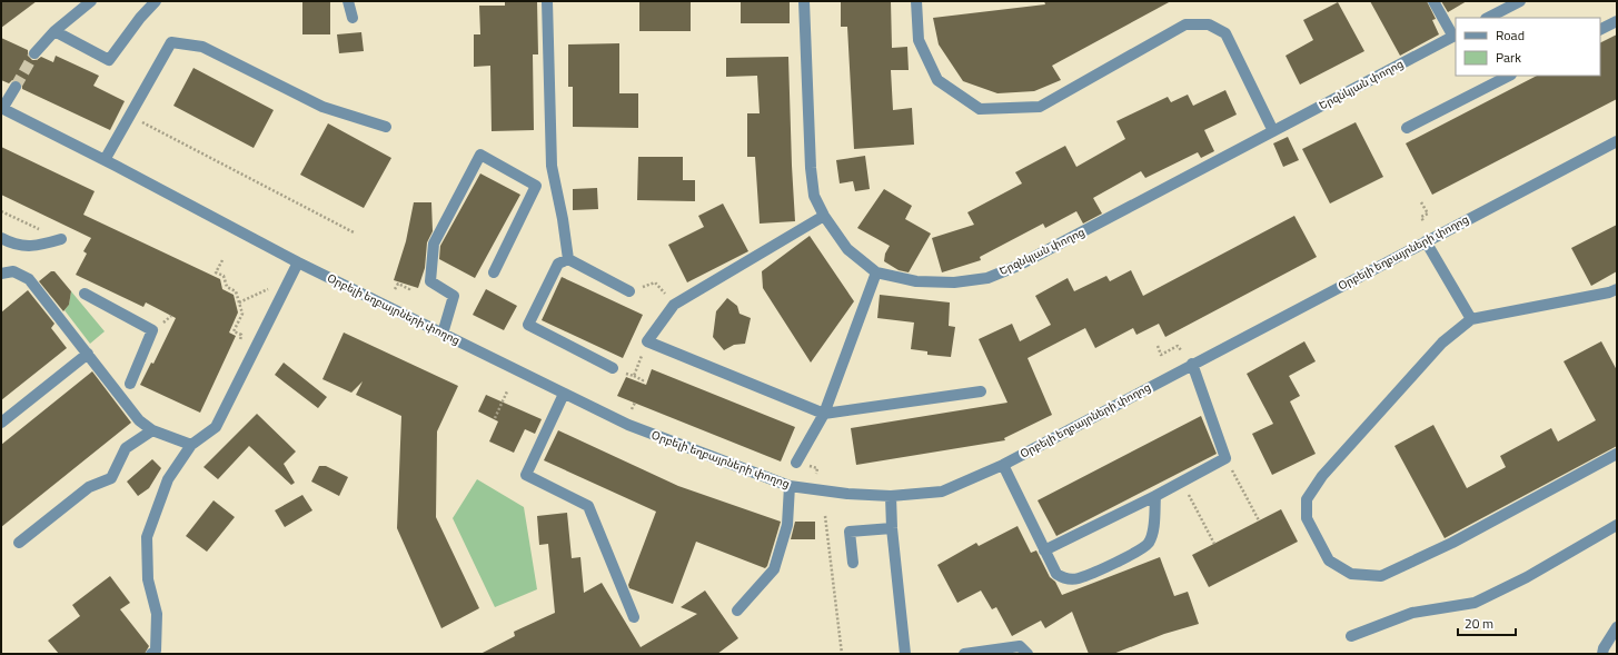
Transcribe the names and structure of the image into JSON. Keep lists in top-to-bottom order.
{
  "streets": {
    "street": ["Երզնկյան փողոց", "Օրբելի եղբայրների փողոց"]
  },
  "legend": ["Road", "Park"],
  "scale_bar": "20 m"
}
